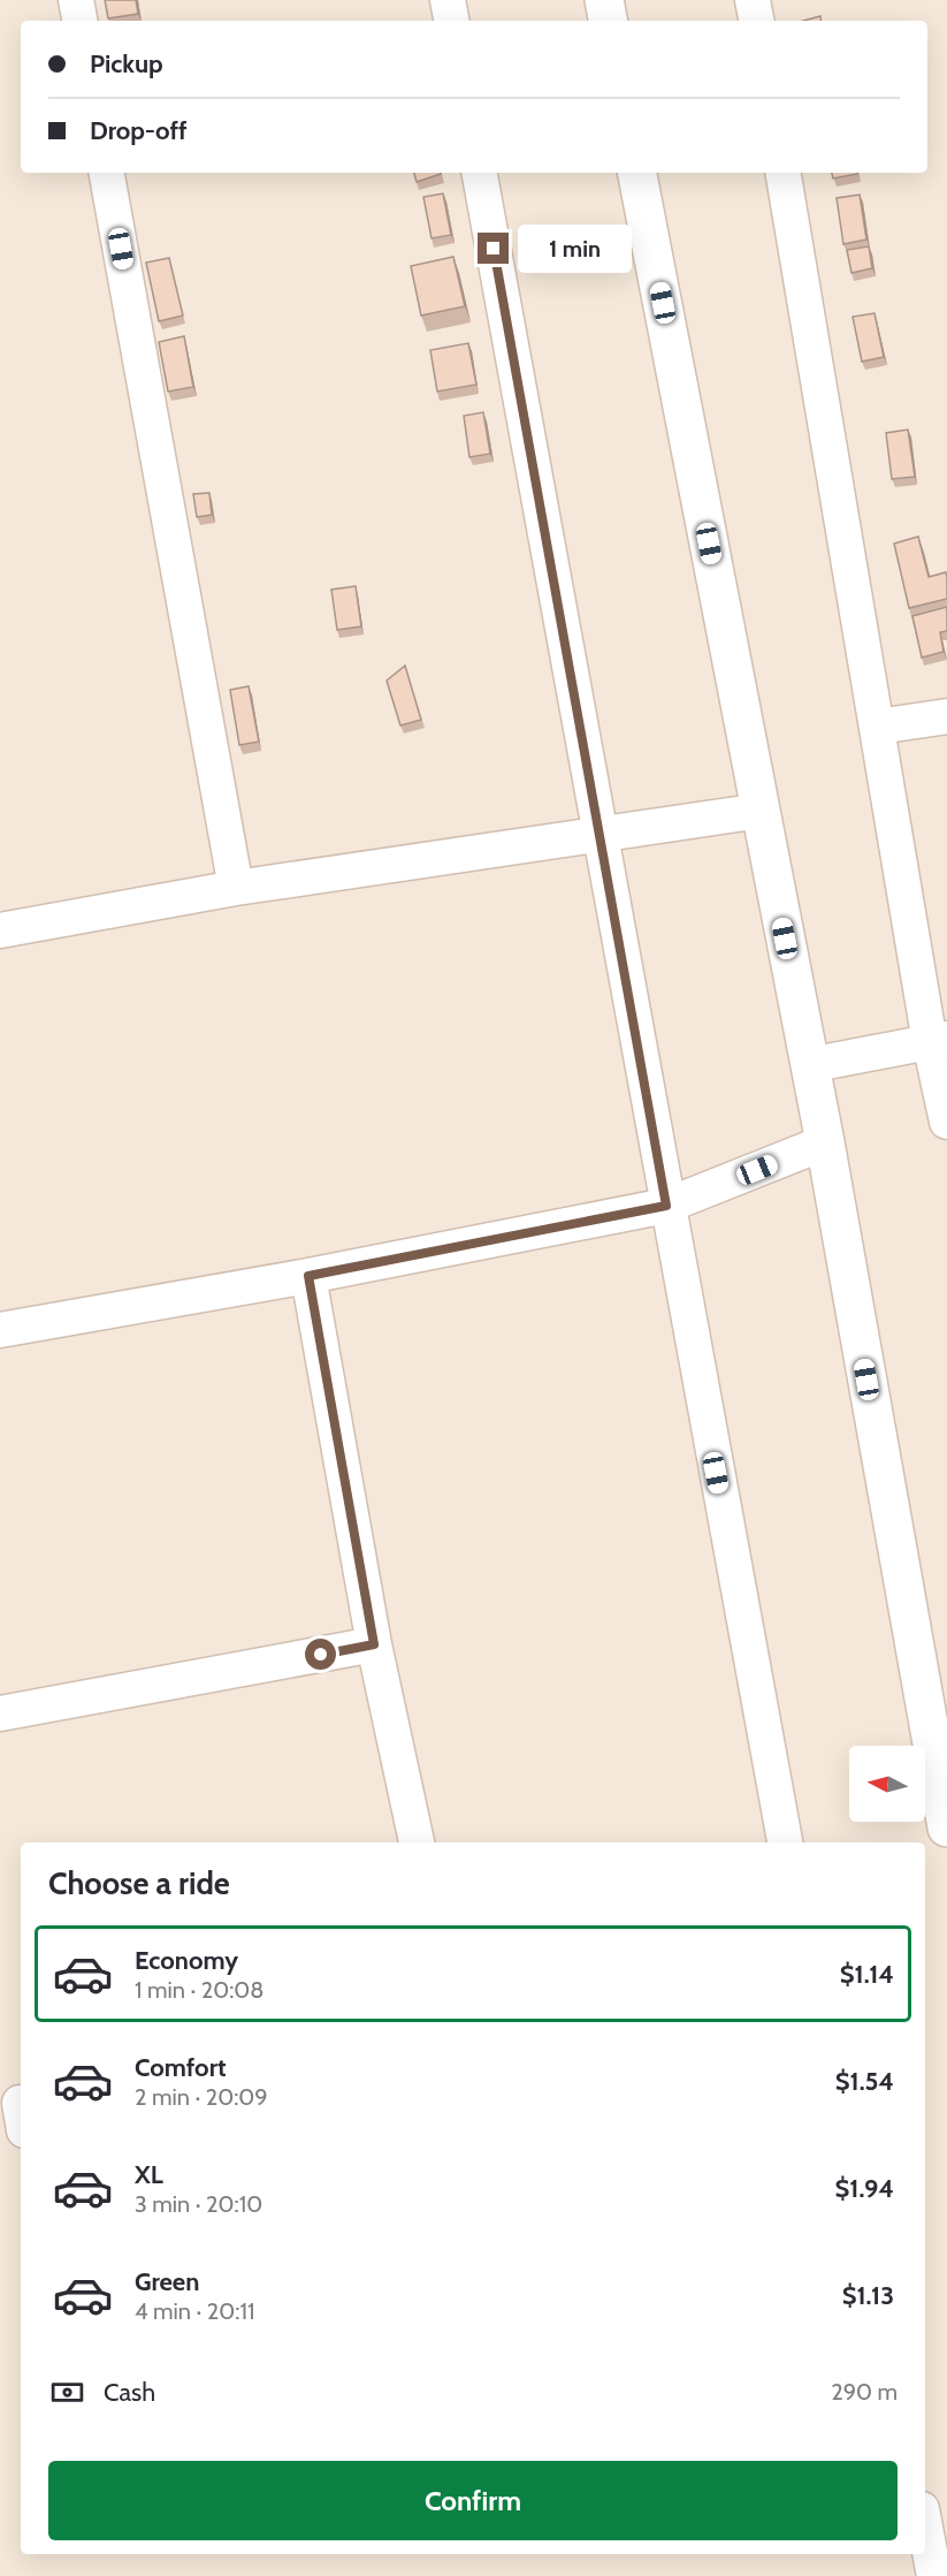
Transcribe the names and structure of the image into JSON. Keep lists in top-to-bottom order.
{
  "north": "left",
  "page": {
    "banner": ["Pickup", "Drop-off"],
    "bubble": "1 min",
    "heading": "Choose a ride",
    "list": [
      {
        "name": "Economy",
        "note": "1 min · 20:08",
        "value": "$1.14"
      },
      {
        "name": "Comfort",
        "note": "2 min · 20:09",
        "value": "$1.54"
      },
      {
        "name": "XL",
        "note": "3 min · 20:10",
        "value": "$1.94"
      },
      {
        "name": "Green",
        "note": "4 min · 20:11",
        "value": "$1.13"
      }
    ],
    "pay": ["Cash", "290 m"],
    "buttons": "Confirm"
  }
}
